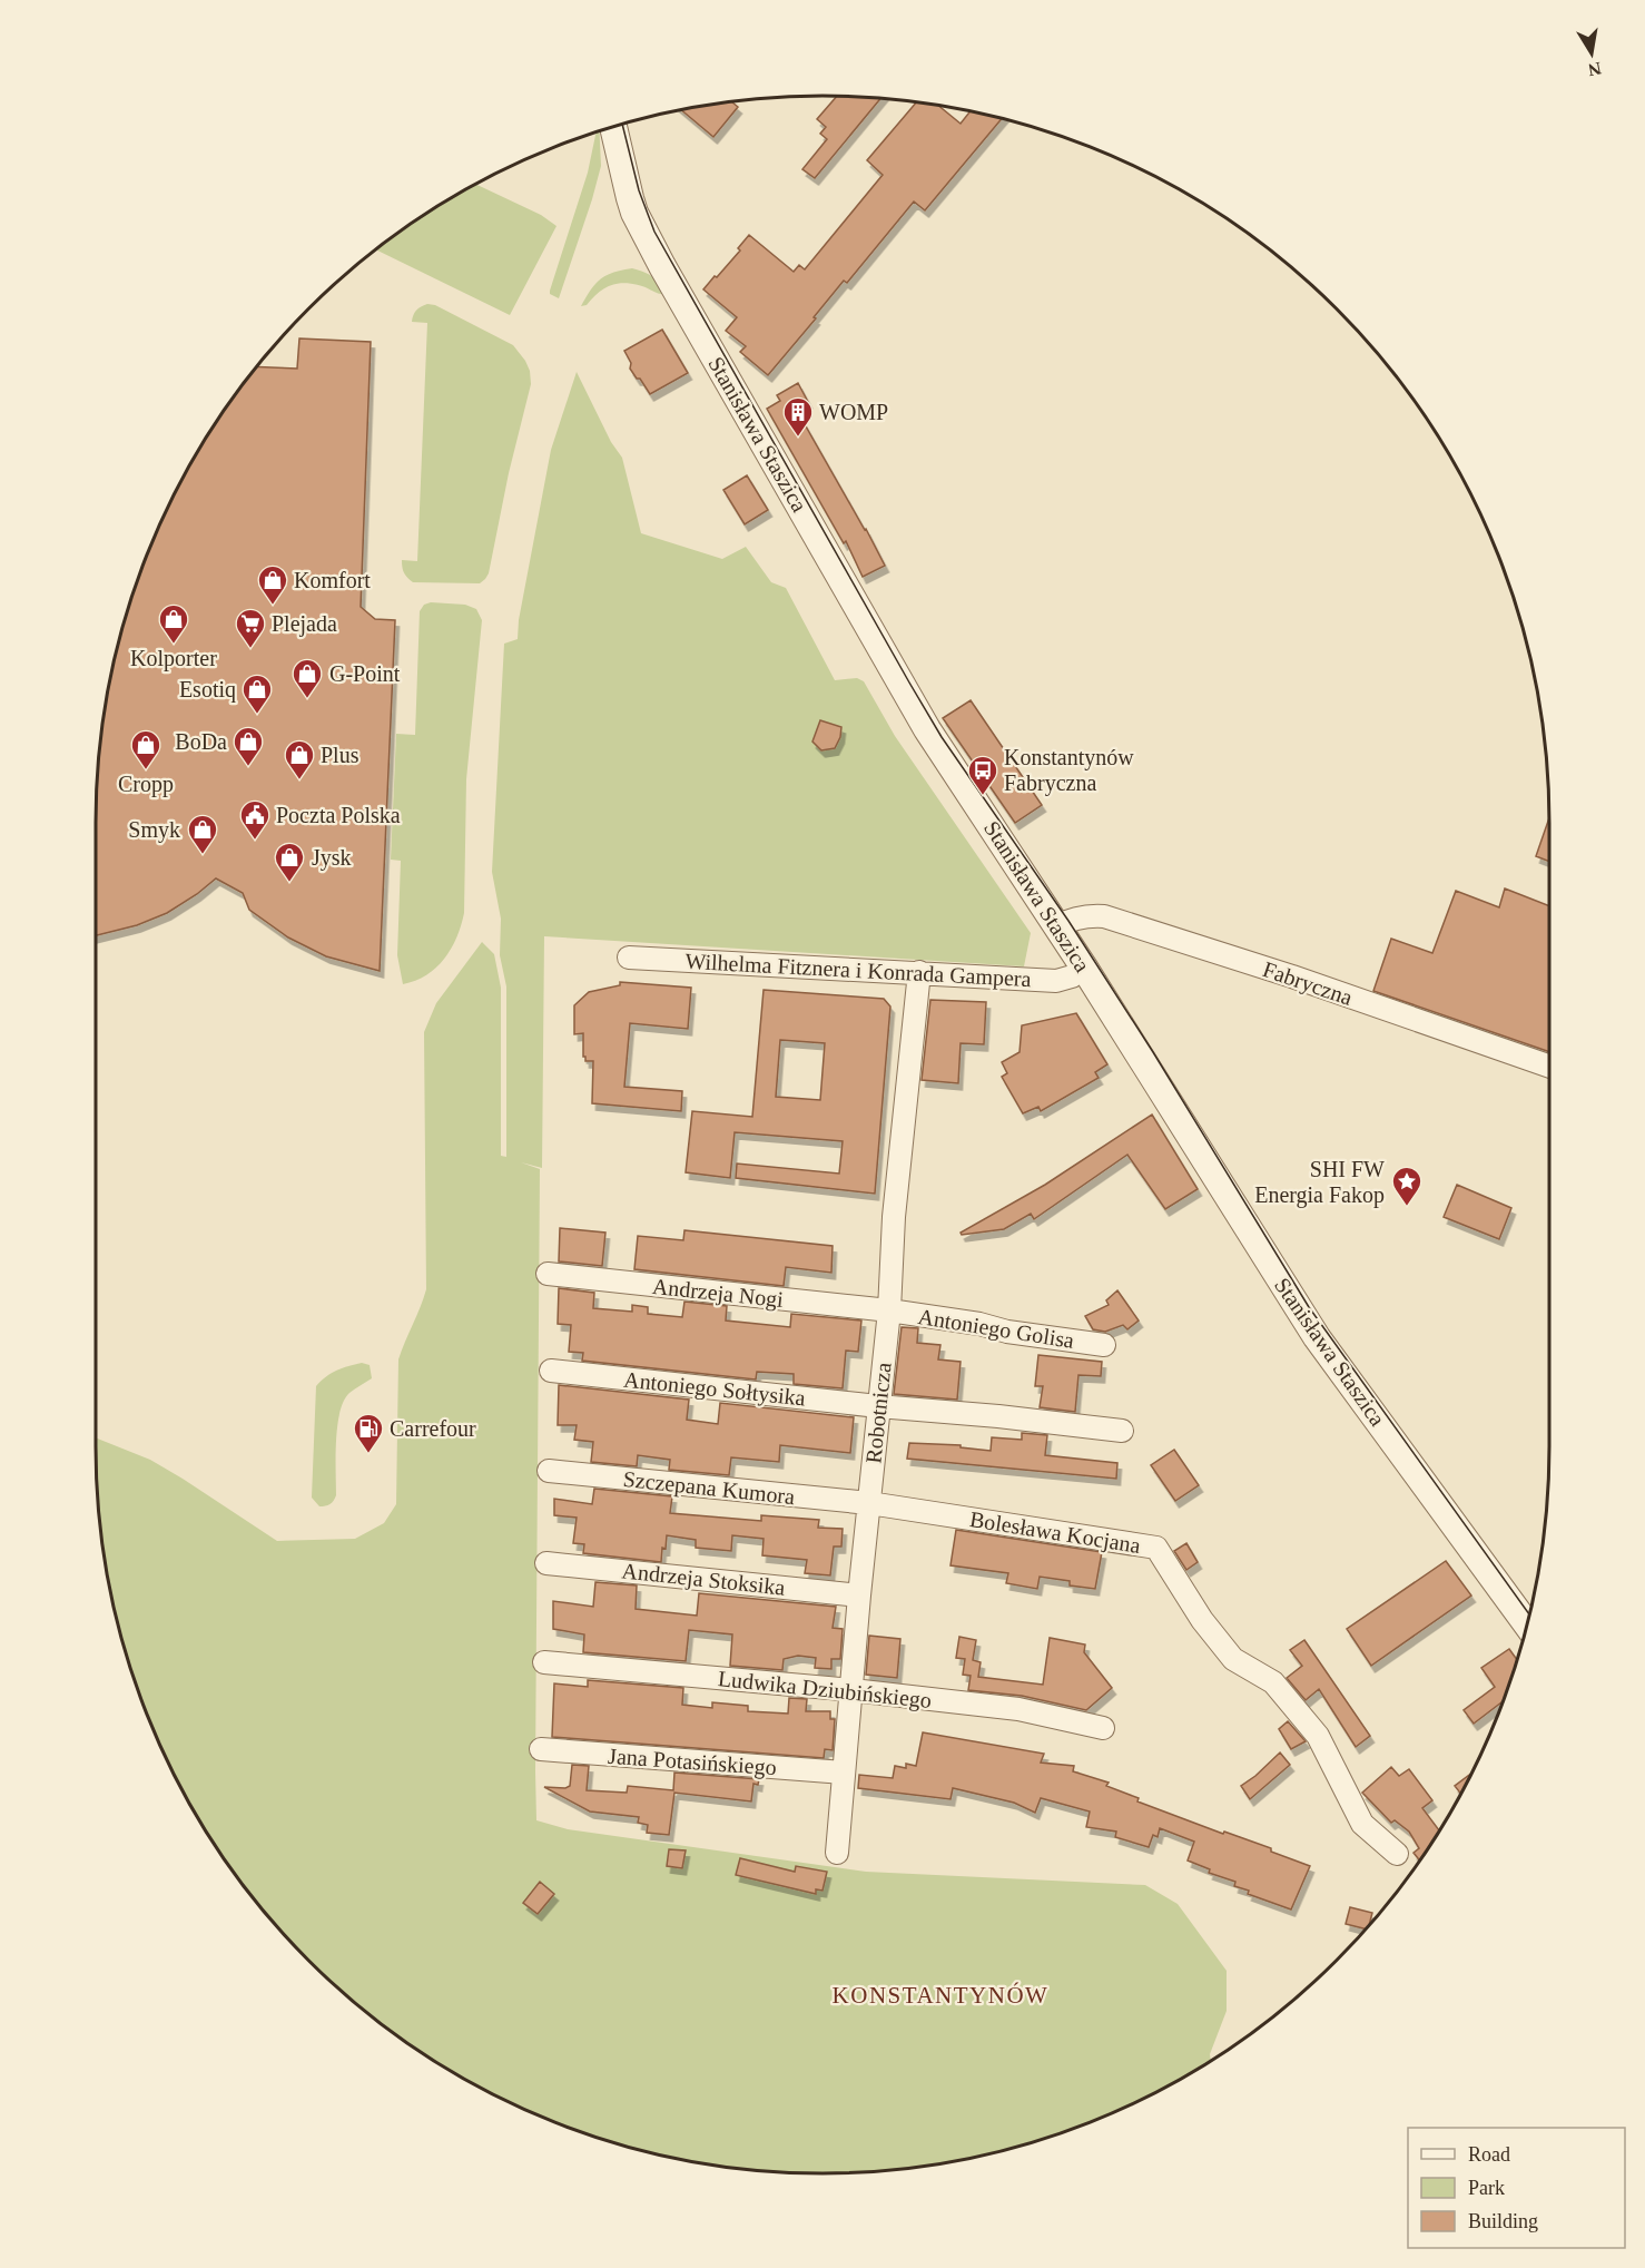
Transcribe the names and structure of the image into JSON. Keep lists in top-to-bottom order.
{
  "streets": {
    "street": [
      "Stanisława Staszica",
      "Wilhelma Fitznera i Konrada Gampera",
      "Fabryczna",
      "Andrzeja Nogi",
      "Antoniego Golisa",
      "Antoniego Sołtysika",
      "Robotnicza",
      "Szczepana Kumora",
      "Bolesława Kocjana",
      "Andrzeja Stoksika",
      "Ludwika Dziubińskiego",
      "Jana Potasińskiego"
    ]
  },
  "crossings": [
    ["Stanisława Staszica", "Wilhelma Fitznera i Konrada Gampera"],
    ["Stanisława Staszica", "Fabryczna"],
    ["Wilhelma Fitznera i Konrada Gampera", "Robotnicza"],
    ["Andrzeja Nogi", "Antoniego Golisa"],
    ["Andrzeja Nogi", "Robotnicza"],
    ["Antoniego Golisa", "Robotnicza"],
    ["Antoniego Sołtysika", "Robotnicza"],
    ["Robotnicza", "Szczepana Kumora"],
    ["Robotnicza", "Bolesława Kocjana"],
    ["Robotnicza", "Andrzeja Stoksika"],
    ["Robotnicza", "Ludwika Dziubińskiego"],
    ["Robotnicza", "Jana Potasińskiego"],
    ["Szczepana Kumora", "Bolesława Kocjana"]
  ],
  "districts": ["KONSTANTYNÓW"],
  "places": {
    "building": ["WOMP"],
    "shop": [
      "Komfort",
      "Kolporter",
      "G-Point",
      "Esotiq",
      "BoDa",
      "Cropp",
      "Plus",
      "Smyk",
      "Jysk"
    ],
    "supermarket": ["Plejada"],
    "bus stop": ["Konstantynów Fabryczna"],
    "public building": ["Poczta Polska"],
    "place": ["SHI FW Energia Fakop"],
    "fuel station": ["Carrefour"]
  },
  "legend": ["Road", "Park", "Building"],
  "north": "bottom"
}
